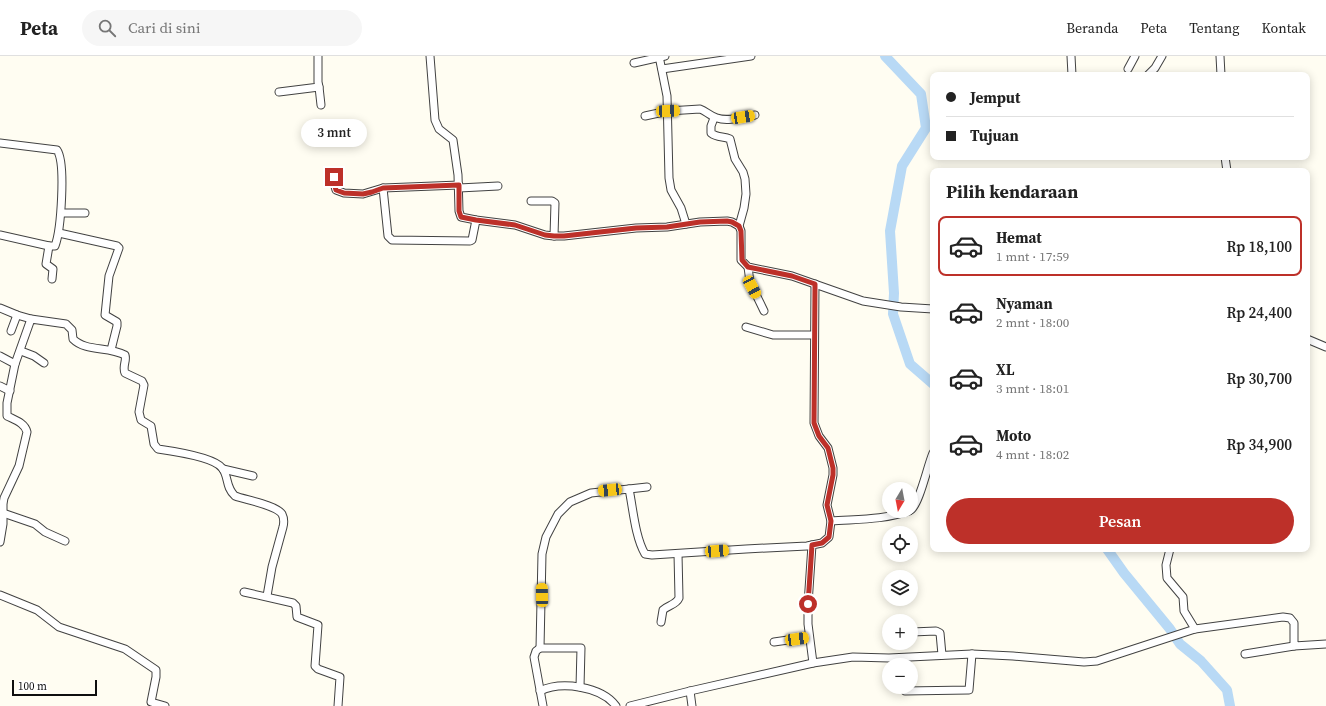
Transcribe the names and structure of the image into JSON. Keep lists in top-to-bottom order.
{
  "scale_bar": "100 m",
  "north": "bottom",
  "page": {
    "header": "Peta",
    "search": "Cari di sini",
    "nav": [
      "Beranda",
      "Peta",
      "Tentang",
      "Kontak"
    ],
    "banner": ["Jemput", "Tujuan"],
    "bubble": "3 mnt",
    "heading": "Pilih kendaraan",
    "list": [
      {
        "name": "Hemat",
        "note": "1 mnt · 17:59",
        "value": "Rp 18,100"
      },
      {
        "name": "Nyaman",
        "note": "2 mnt · 18:00",
        "value": "Rp 24,400"
      },
      {
        "name": "XL",
        "note": "3 mnt · 18:01",
        "value": "Rp 30,700"
      },
      {
        "name": "Moto",
        "note": "4 mnt · 18:02",
        "value": "Rp 34,900"
      }
    ],
    "map_buttons": ["+", "−"],
    "buttons": "Pesan",
    "scale": "100 m"
  }
}
